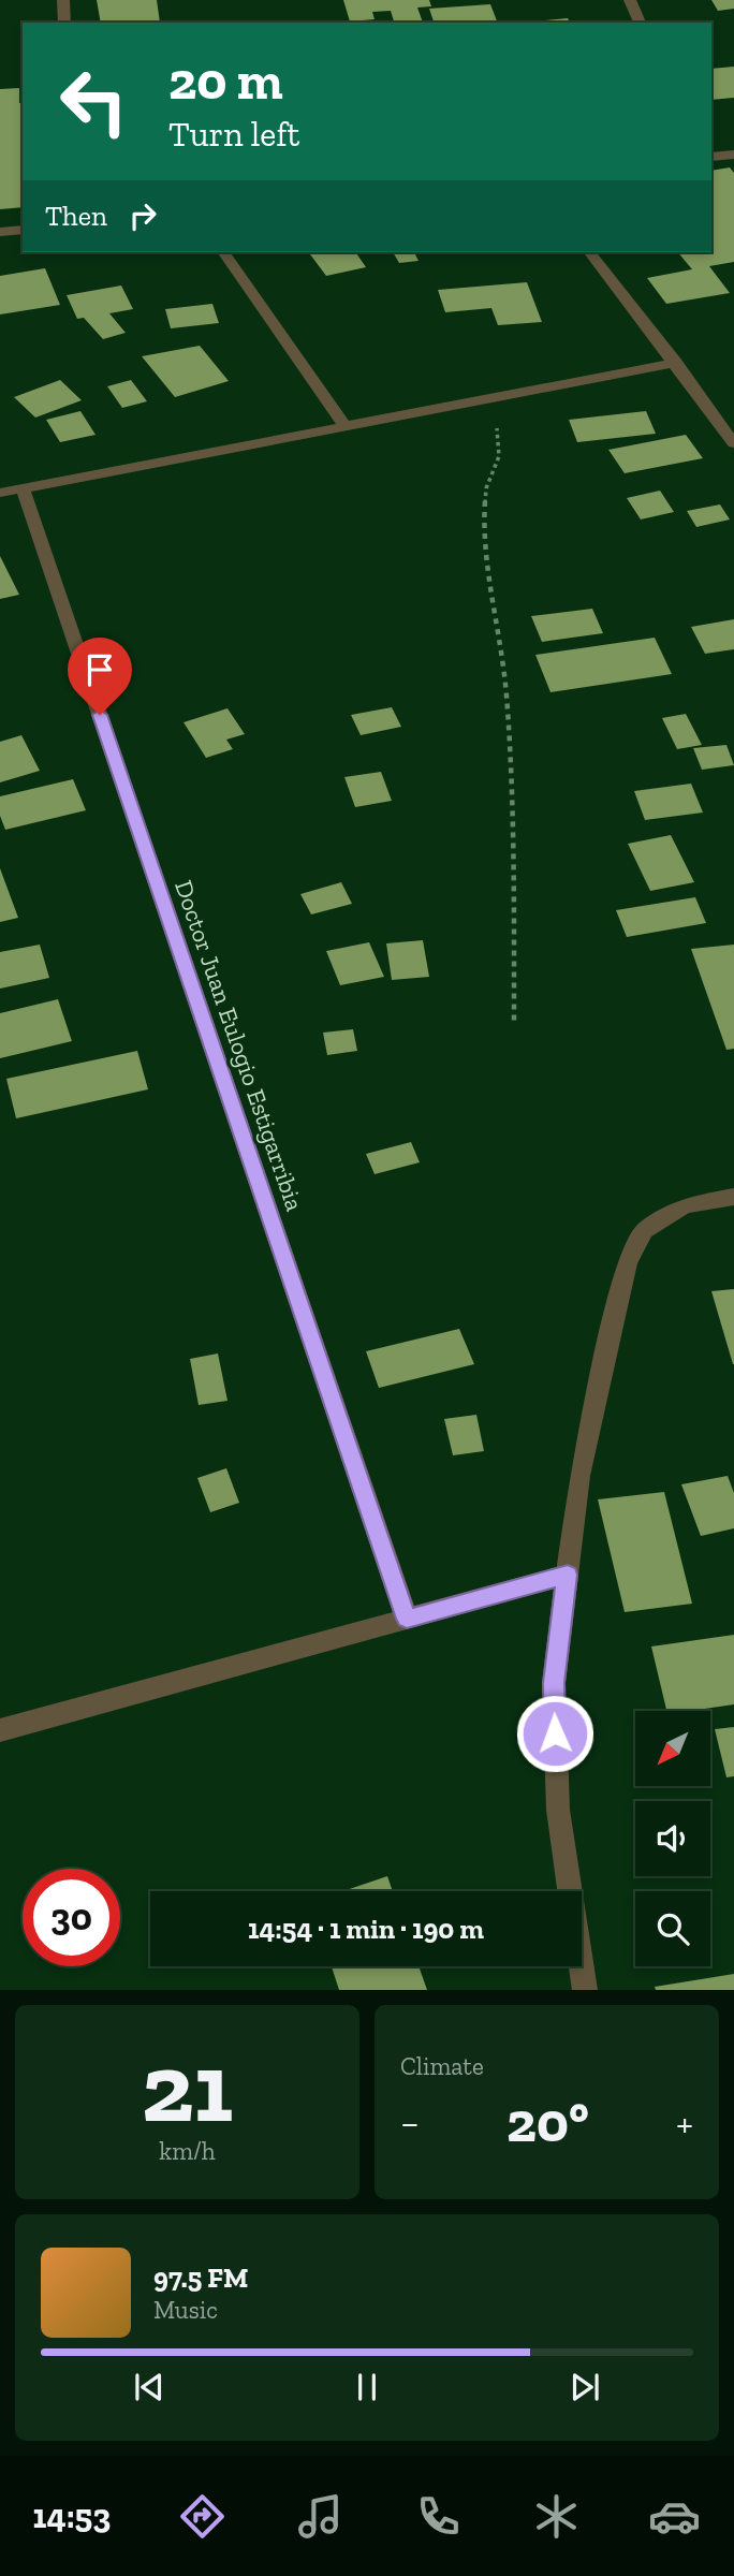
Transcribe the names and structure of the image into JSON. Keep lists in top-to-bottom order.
{
  "streets": {
    "street": ["Doctor Juan Eulogio Estigarribia"]
  },
  "north": "bottom left",
  "page": {
    "turn": ["20 m", "Turn left"],
    "then": "Then",
    "limit": "30",
    "trip": "14:54 · 1 min · 190 m",
    "tile": [
      ["21", "km/h"],
      "Climate"
    ],
    "heat": ["−", "20°", "+"],
    "song": ["97.5 FM", "Music"],
    "tabs": "14:53"
  }
}
